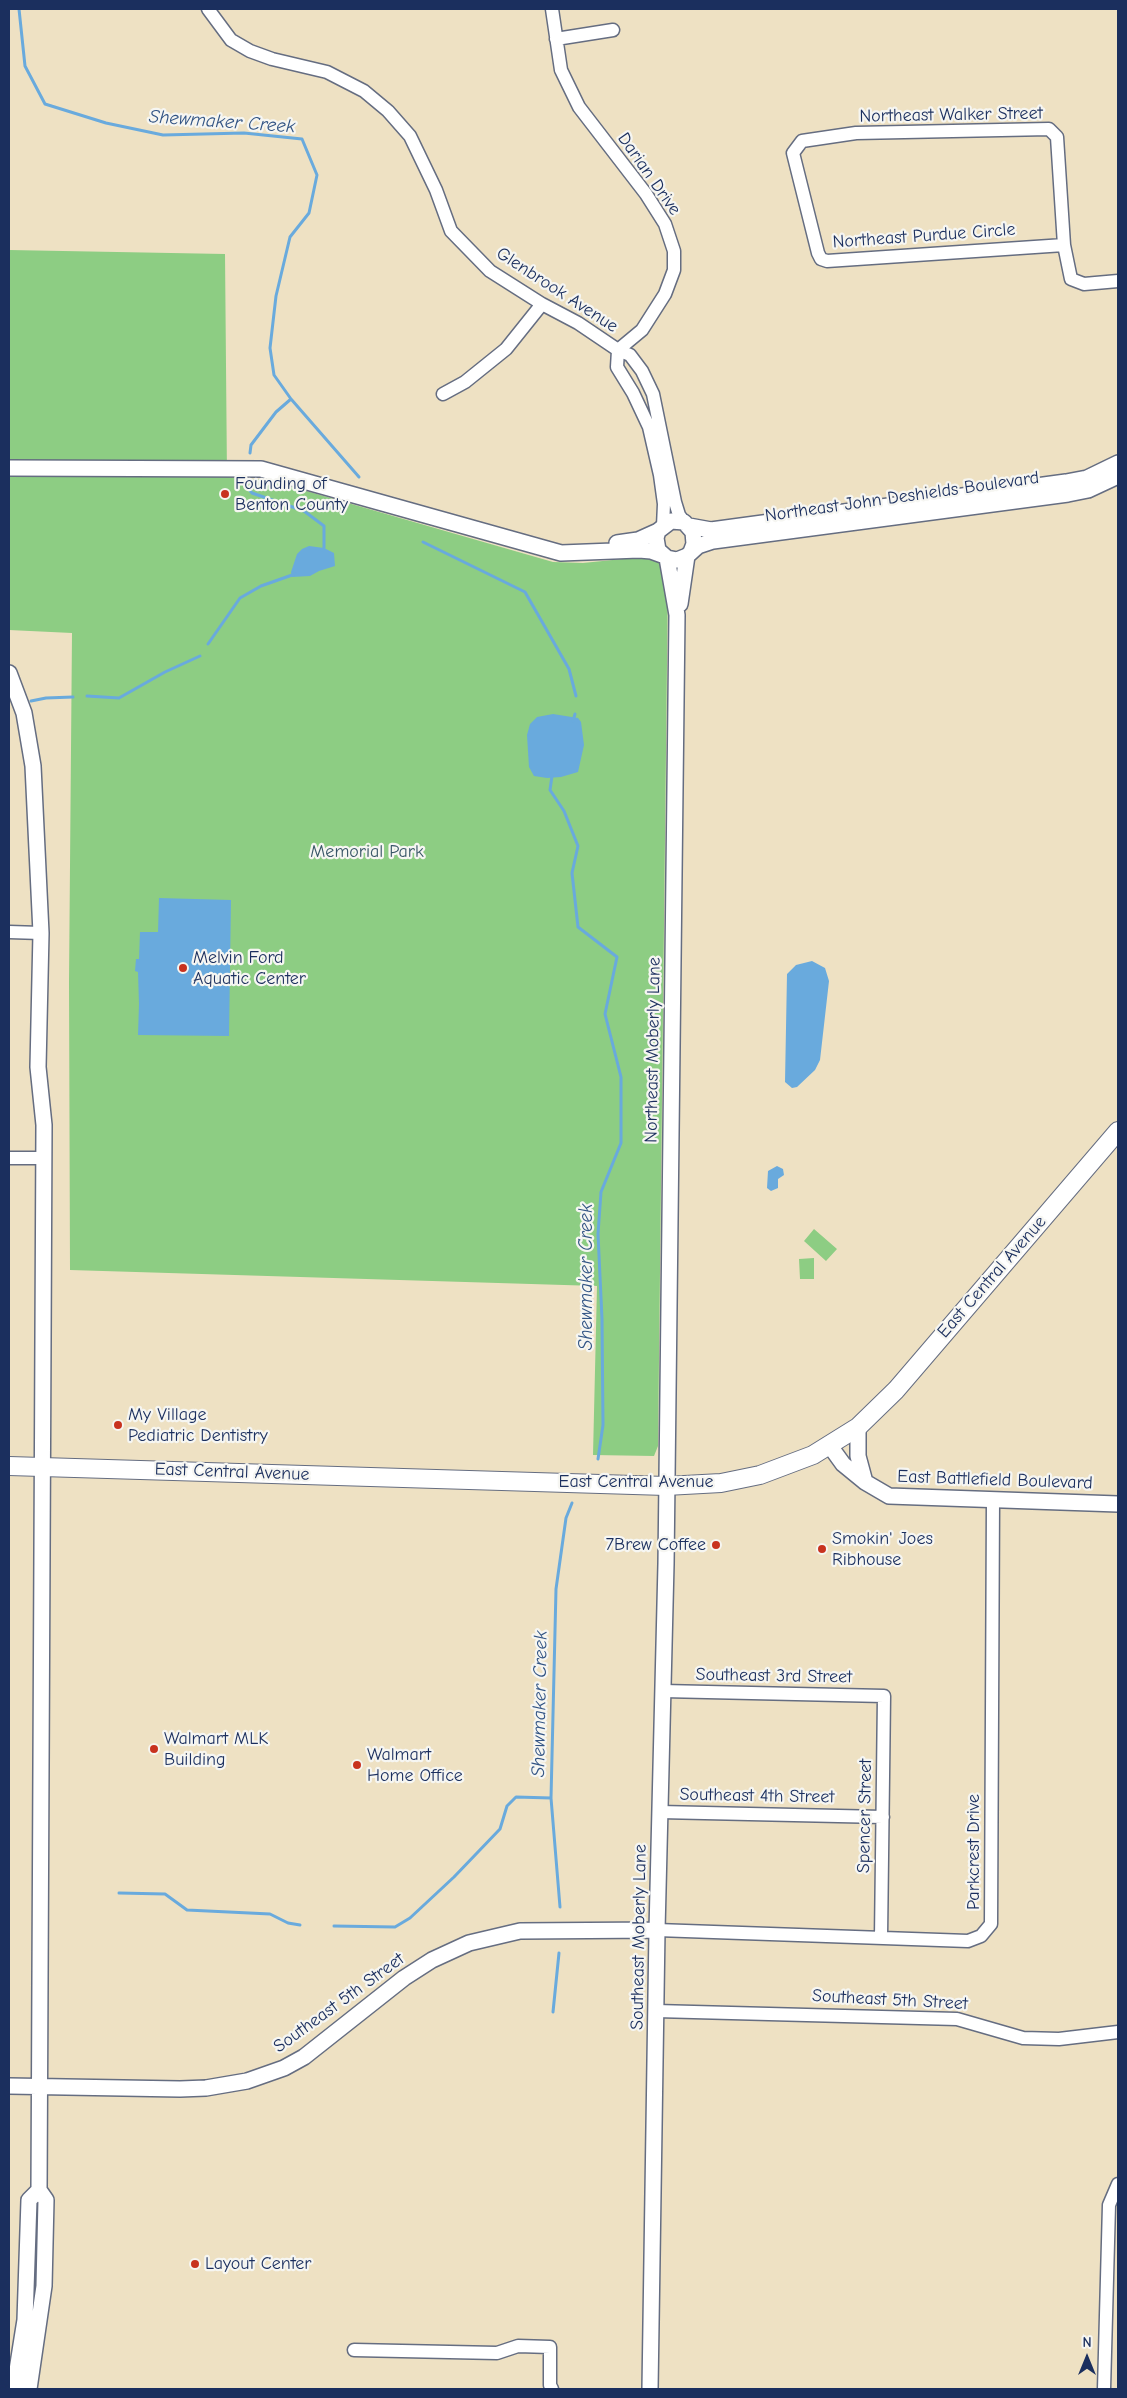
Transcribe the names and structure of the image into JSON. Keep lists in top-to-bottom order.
{
  "streets": {
    "main road": ["East Central Avenue"],
    "street": [
      "Northeast Walker Street",
      "Darian Drive",
      "Northeast Purdue Circle",
      "Glenbrook Avenue",
      "Northeast John Deshields Boulevard",
      "Northeast Moberly Lane",
      "East Battlefield Boulevard",
      "Southeast 3rd Street",
      "Southeast 4th Street",
      "Spencer Street",
      "Parkcrest Drive",
      "Southeast Moberly Lane",
      "Southeast 5th Street"
    ]
  },
  "crossings": [
    ["Northeast Walker Street", "Northeast Purdue Circle"],
    ["Darian Drive", "Glenbrook Avenue"],
    ["Northeast John Deshields Boulevard", "Northeast Moberly Lane"],
    ["Northeast Moberly Lane", "East Central Avenue"],
    ["Northeast Moberly Lane", "Southeast Moberly Lane"],
    ["East Central Avenue", "East Battlefield Boulevard"],
    ["East Central Avenue", "Southeast Moberly Lane"],
    ["East Battlefield Boulevard", "Parkcrest Drive"],
    ["Southeast 3rd Street", "Spencer Street"],
    ["Southeast 3rd Street", "Southeast Moberly Lane"],
    ["Southeast 4th Street", "Spencer Street"],
    ["Southeast 4th Street", "Southeast Moberly Lane"],
    ["Spencer Street", "Parkcrest Drive"],
    ["Parkcrest Drive", "Southeast Moberly Lane"],
    ["Parkcrest Drive", "Southeast 5th Street"],
    ["Southeast Moberly Lane", "Southeast 5th Street"]
  ],
  "water": ["Shewmaker Creek"],
  "parks": ["Memorial Park"],
  "places": [
    "Founding of Benton County",
    "Melvin Ford Aquatic Center",
    "My Village Pediatric Dentistry",
    "7Brew Coffee",
    "Smokin' Joes Ribhouse",
    "Walmart MLK Building",
    "Walmart Home Office",
    "Layout Center"
  ],
  "north": "top"
}
